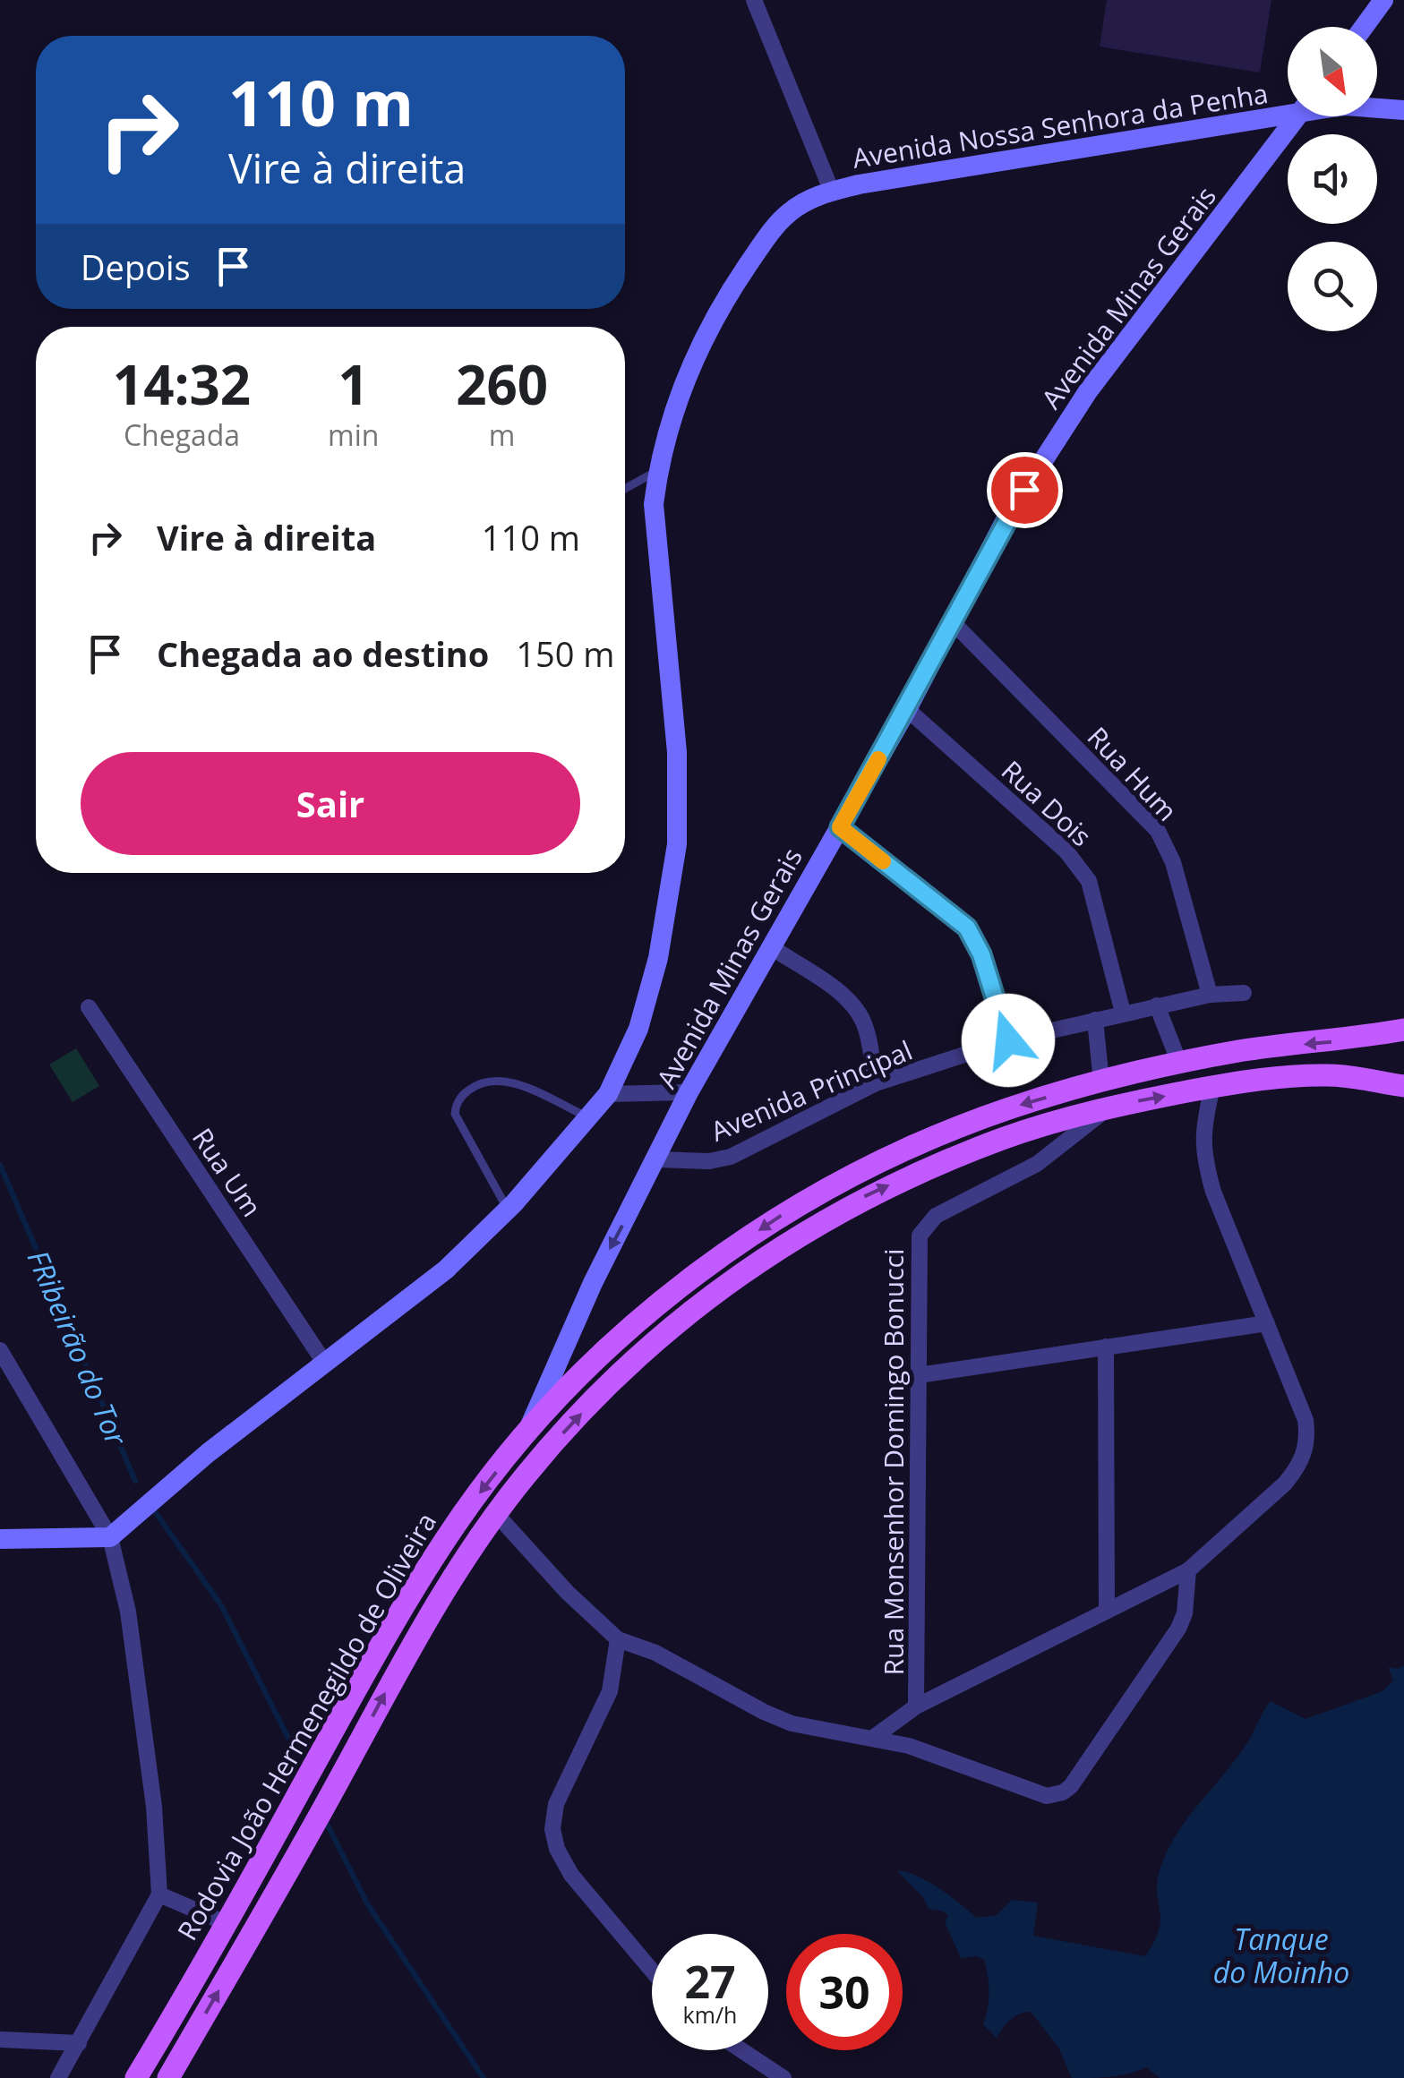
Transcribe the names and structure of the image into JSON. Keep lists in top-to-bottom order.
{
  "streets": {
    "main road": ["Rodovia João Hermenegildo de Oliveira"],
    "street": [
      "Avenida Nossa Senhora da Penha",
      "Avenida Minas Gerais",
      "Rua Hum",
      "Rua Dois",
      "Avenida Principal",
      "Rua Um",
      "Rua Monsenhor Domingo Bonucci"
    ]
  },
  "crossings": [
    ["Avenida Minas Gerais", "Rua Hum"],
    ["Avenida Minas Gerais", "Rua Dois"],
    ["Avenida Minas Gerais", "Avenida Principal"],
    ["Avenida Minas Gerais", "Rodovia João Hermenegildo de Oliveira"],
    ["Rua Hum", "Avenida Principal"],
    ["Rua Dois", "Avenida Principal"],
    ["Rua Monsenhor Domingo Bonucci", "Rodovia João Hermenegildo de Oliveira"]
  ],
  "water": ["FRibeirão do Tor", "Tanque do Moinho"],
  "north": "bottom right",
  "page": {
    "turn": ["110 m", "Vire à direita"],
    "then": "Depois",
    "eta": [
      "14:32",
      "Chegada",
      "1",
      "min",
      "260",
      "m"
    ],
    "list": [
      {
        "name": "Vire à direita",
        "value": "110 m"
      },
      {
        "name": "Chegada ao destino",
        "value": "150 m"
      }
    ],
    "buttons": "Sair",
    "speed": "27 km/h",
    "limit": "30"
  }
}
